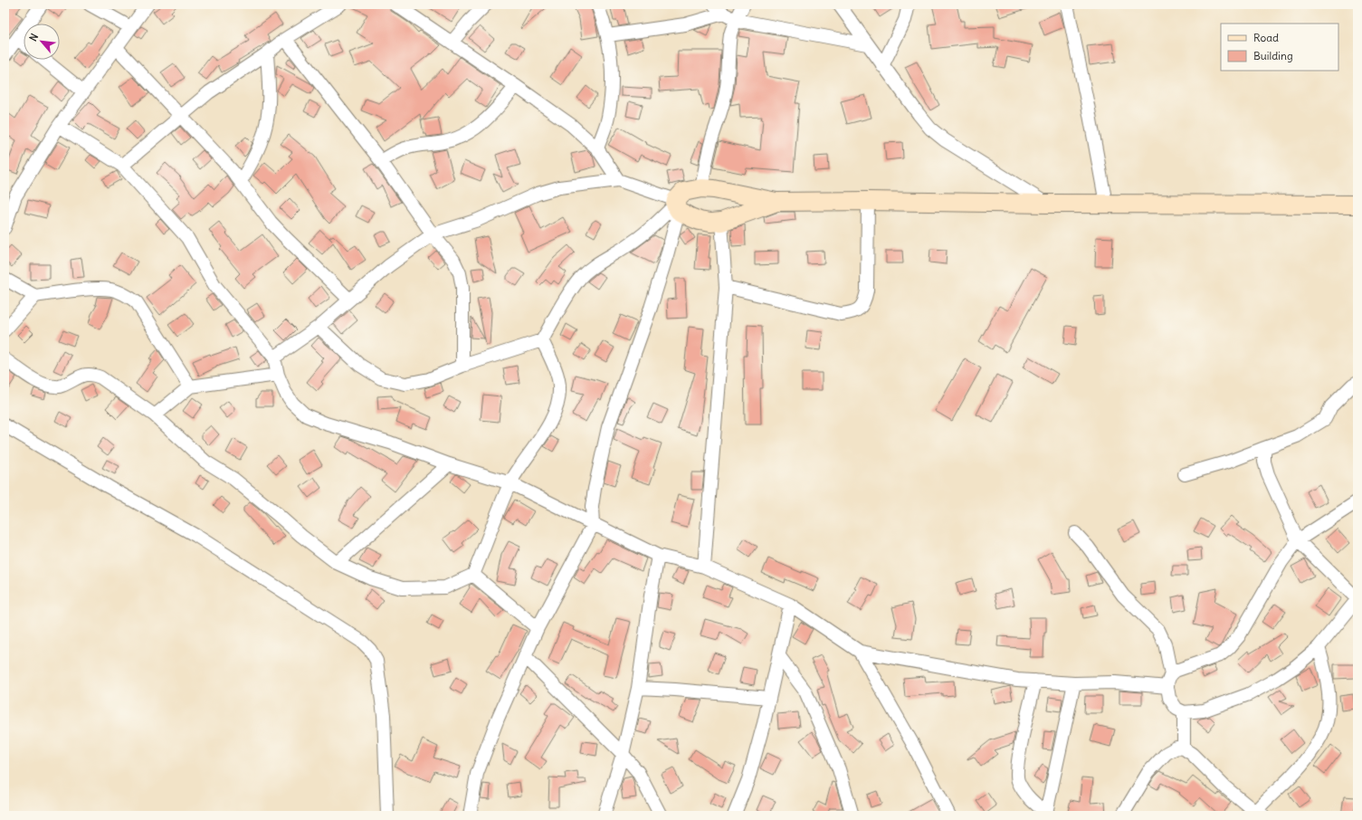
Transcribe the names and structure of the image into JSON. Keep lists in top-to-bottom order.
{
  "legend": ["Road", "Building"],
  "north": "top left"
}
